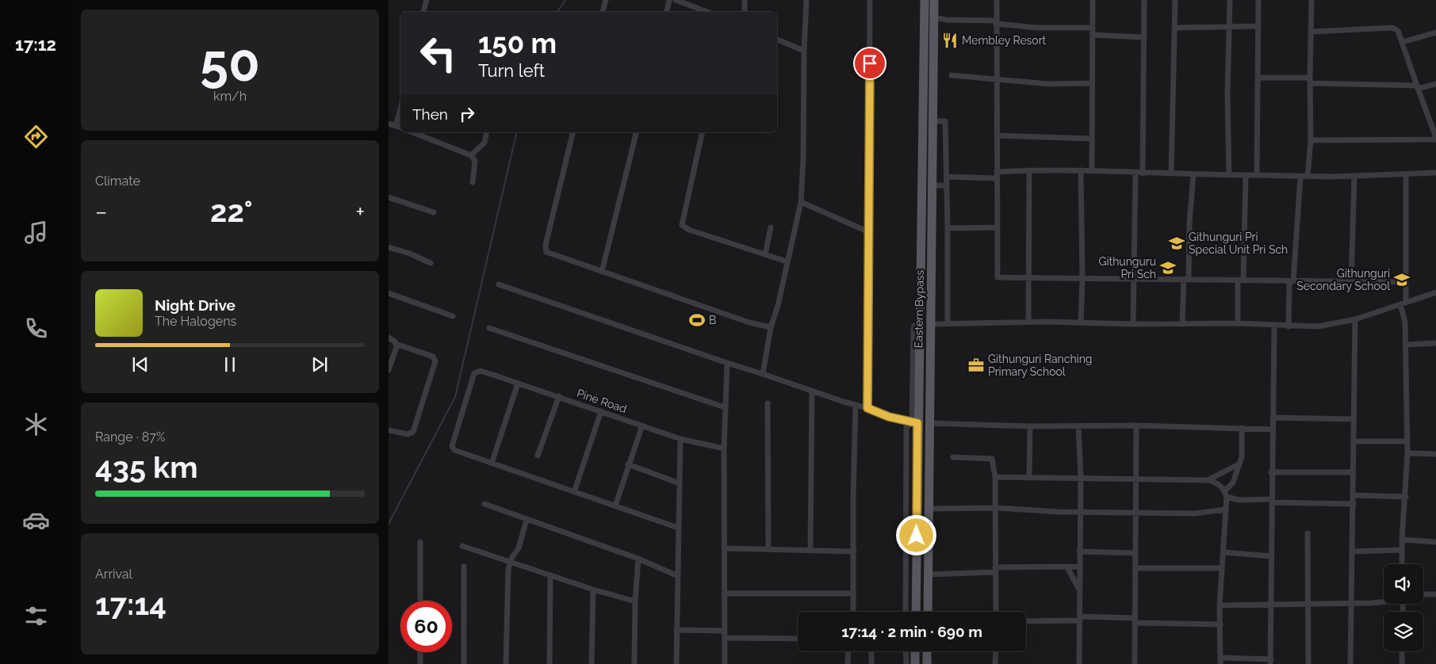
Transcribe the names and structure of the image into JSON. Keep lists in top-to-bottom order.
{
  "streets": {
    "main road": ["Eastern Bypass"],
    "street": ["Pine Road"]
  },
  "places": {
    "restaurant": ["Membley Resort"],
    "school or university": ["Githunguri Pri Special Unit Pri Sch", "Githunguru Pri Sch", "Githunguri Secondary School"],
    "sports": ["B"],
    "office": ["Githunguri Ranching Primary School"]
  },
  "page": {
    "tabs": "17:12",
    "tile": [
      ["50", "km/h"],
      "Climate",
      ["Range · 87%", "435 km"],
      ["Arrival", "17:14"]
    ],
    "turn": ["150 m", "Turn left"],
    "then": "Then",
    "heat": ["−", "22°", "+"],
    "song": ["Night Drive", "The Halogens"],
    "limit": "60",
    "trip": "17:14 · 2 min · 690 m"
  }
}
